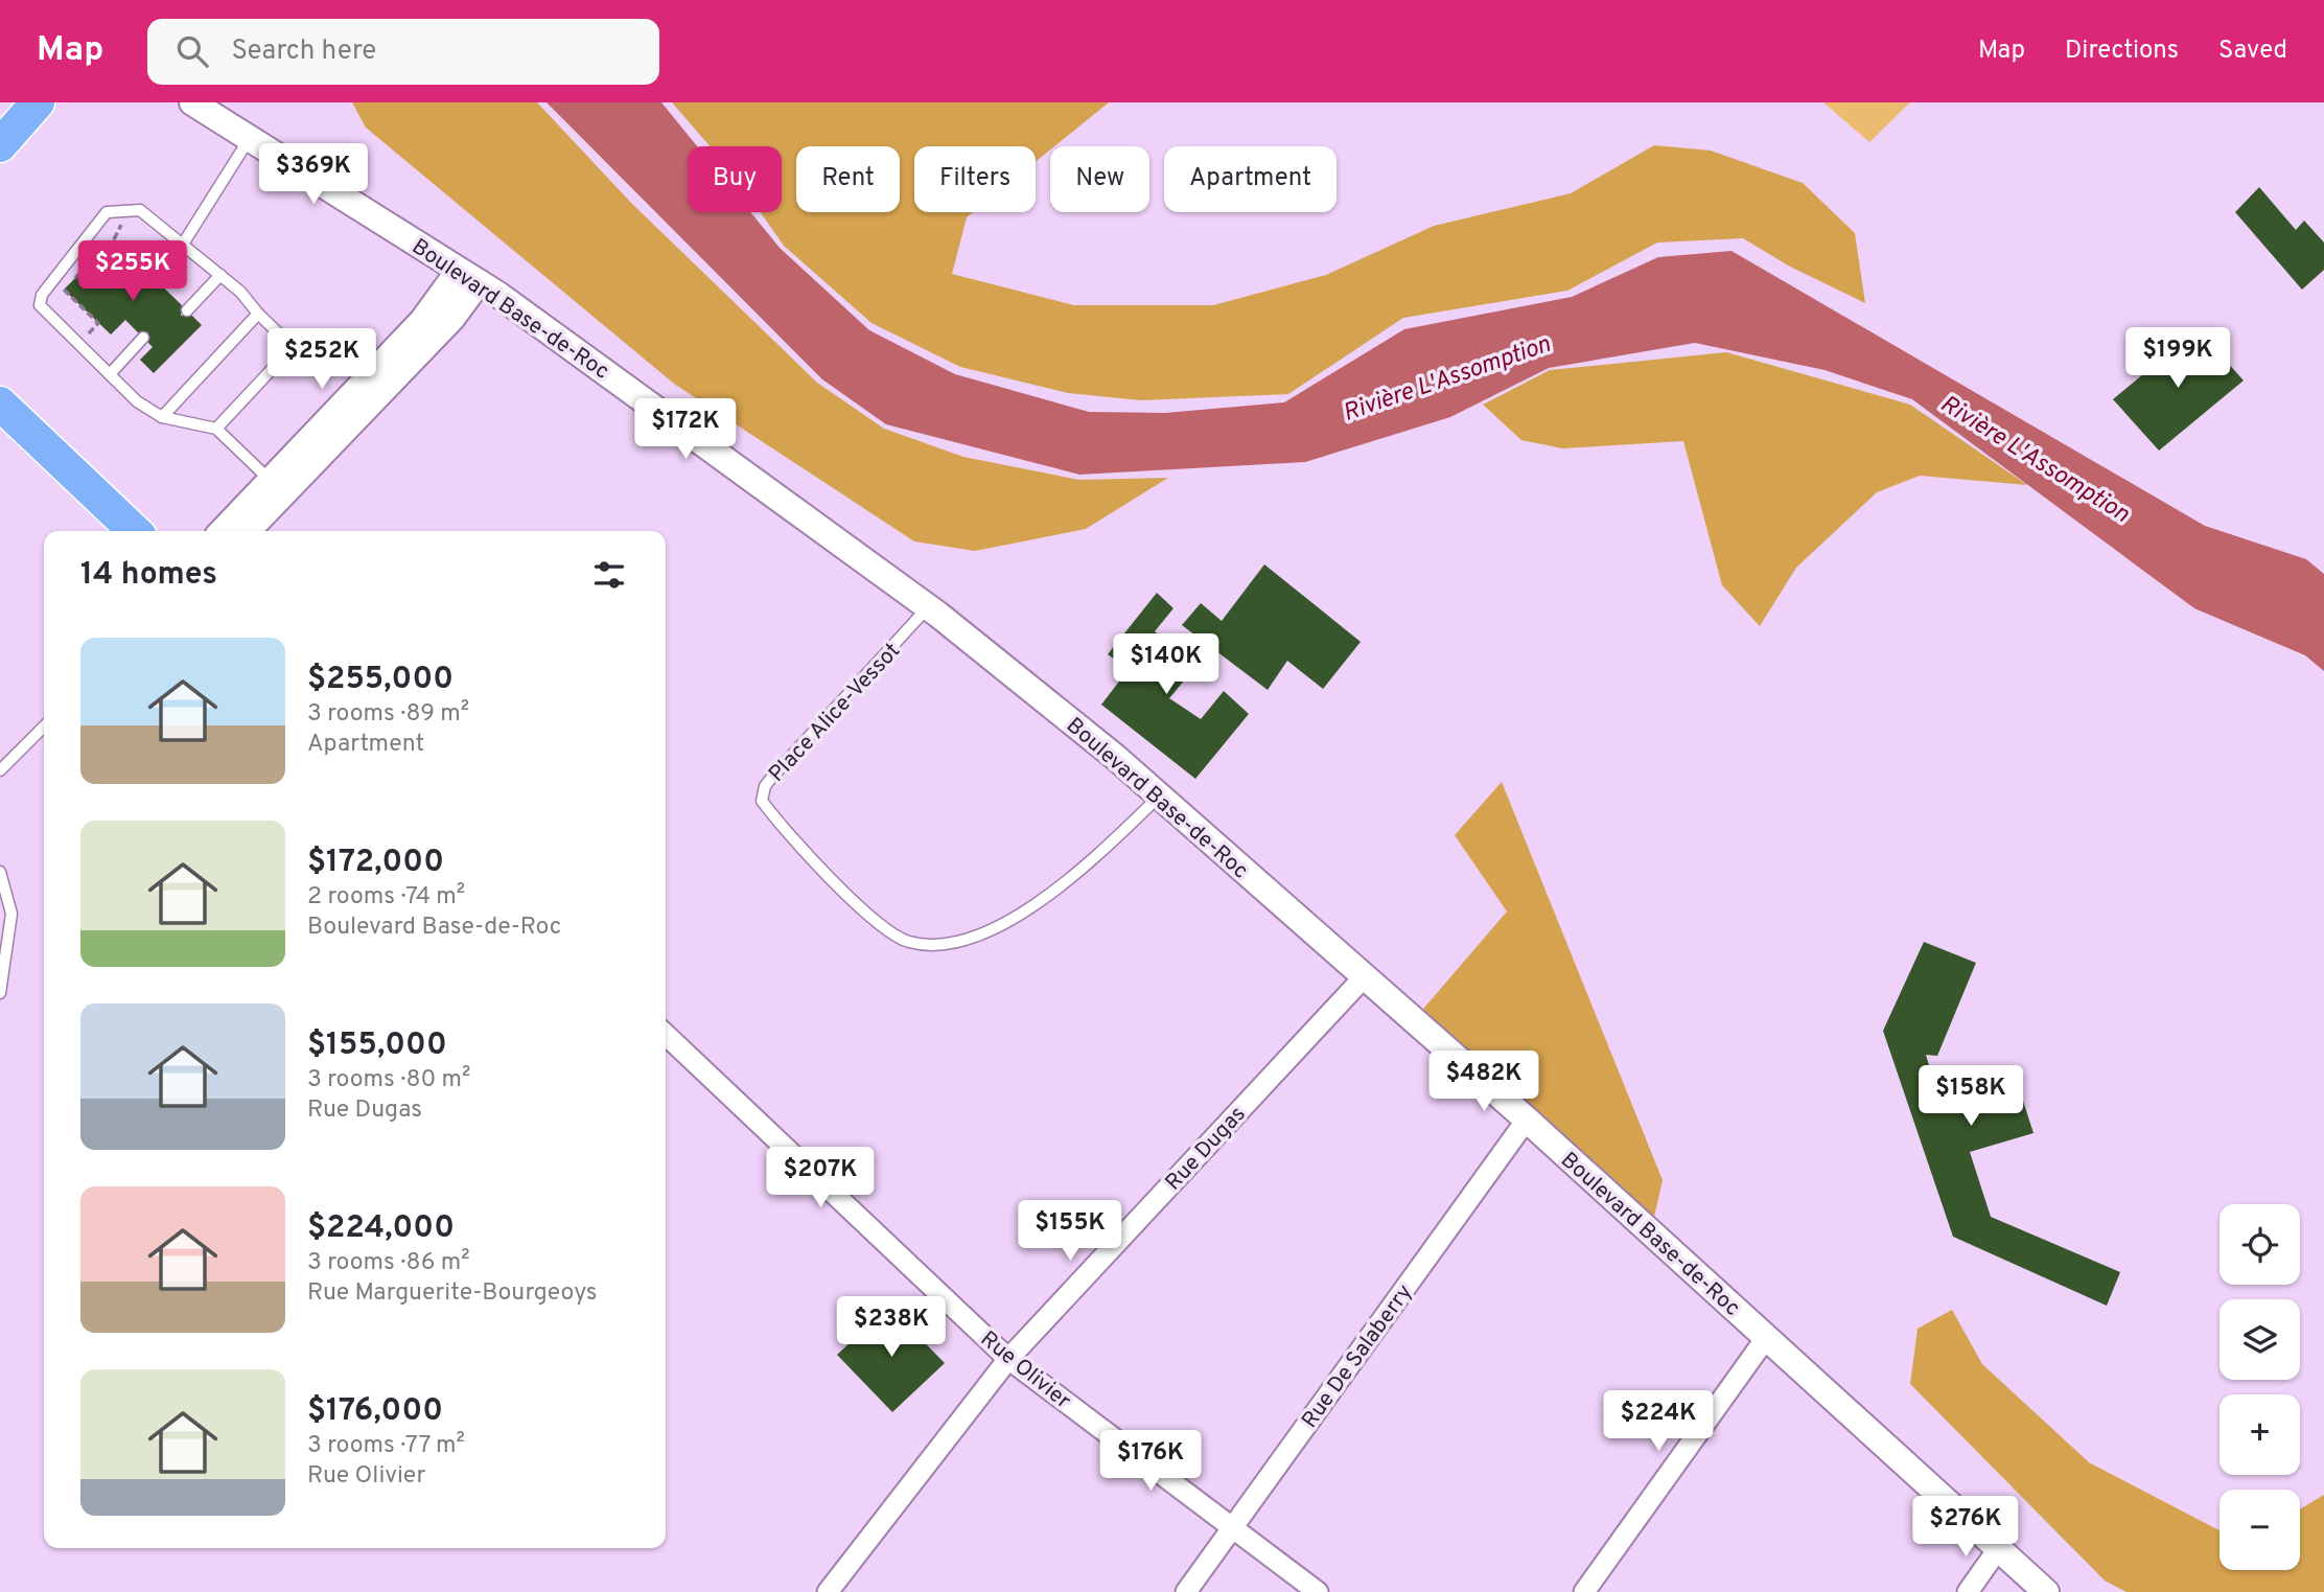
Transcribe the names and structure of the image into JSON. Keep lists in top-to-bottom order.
{
  "streets": {
    "street": [
      "Boulevard Base-de-Roc",
      "Rue Dugas",
      "Rue De Salaberry",
      "Rue Olivier"
    ],
    "lane": ["Place Alice-Vessot"]
  },
  "crossings": [
    ["Boulevard Base-de-Roc", "Place Alice-Vessot"],
    ["Boulevard Base-de-Roc", "Rue Dugas"],
    ["Boulevard Base-de-Roc", "Rue De Salaberry"],
    ["Rue Dugas", "Rue Olivier"],
    ["Rue De Salaberry", "Rue Olivier"]
  ],
  "water": ["Rivière L'Assomption"],
  "page": {
    "header": "Map",
    "search": "Search here",
    "nav": ["Map", "Directions", "Saved"],
    "price": [
      "$369K",
      "$255K",
      "$199K",
      "$252K",
      "$172K",
      "$140K",
      "$482K",
      "$158K",
      "$207K",
      "$155K",
      "$238K",
      "$224K",
      "$176K",
      "$276K"
    ],
    "chip": [
      "Buy",
      "Rent",
      "Filters",
      "New",
      "Apartment"
    ],
    "heading": "14 homes",
    "list": [
      {
        "name": "$255,000",
        "note": "3 rooms · 89 m² · Apartment"
      },
      {
        "name": "$172,000",
        "note": "2 rooms · 74 m² · Boulevard Base-de-Roc"
      },
      {
        "name": "$155,000",
        "note": "3 rooms · 80 m² · Rue Dugas"
      },
      {
        "name": "$224,000",
        "note": "3 rooms · 86 m² · Rue Marguerite-Bourgeoys"
      },
      {
        "name": "$176,000",
        "note": "3 rooms · 77 m² · Rue Olivier"
      }
    ],
    "map_buttons": ["+", "−"]
  }
}
